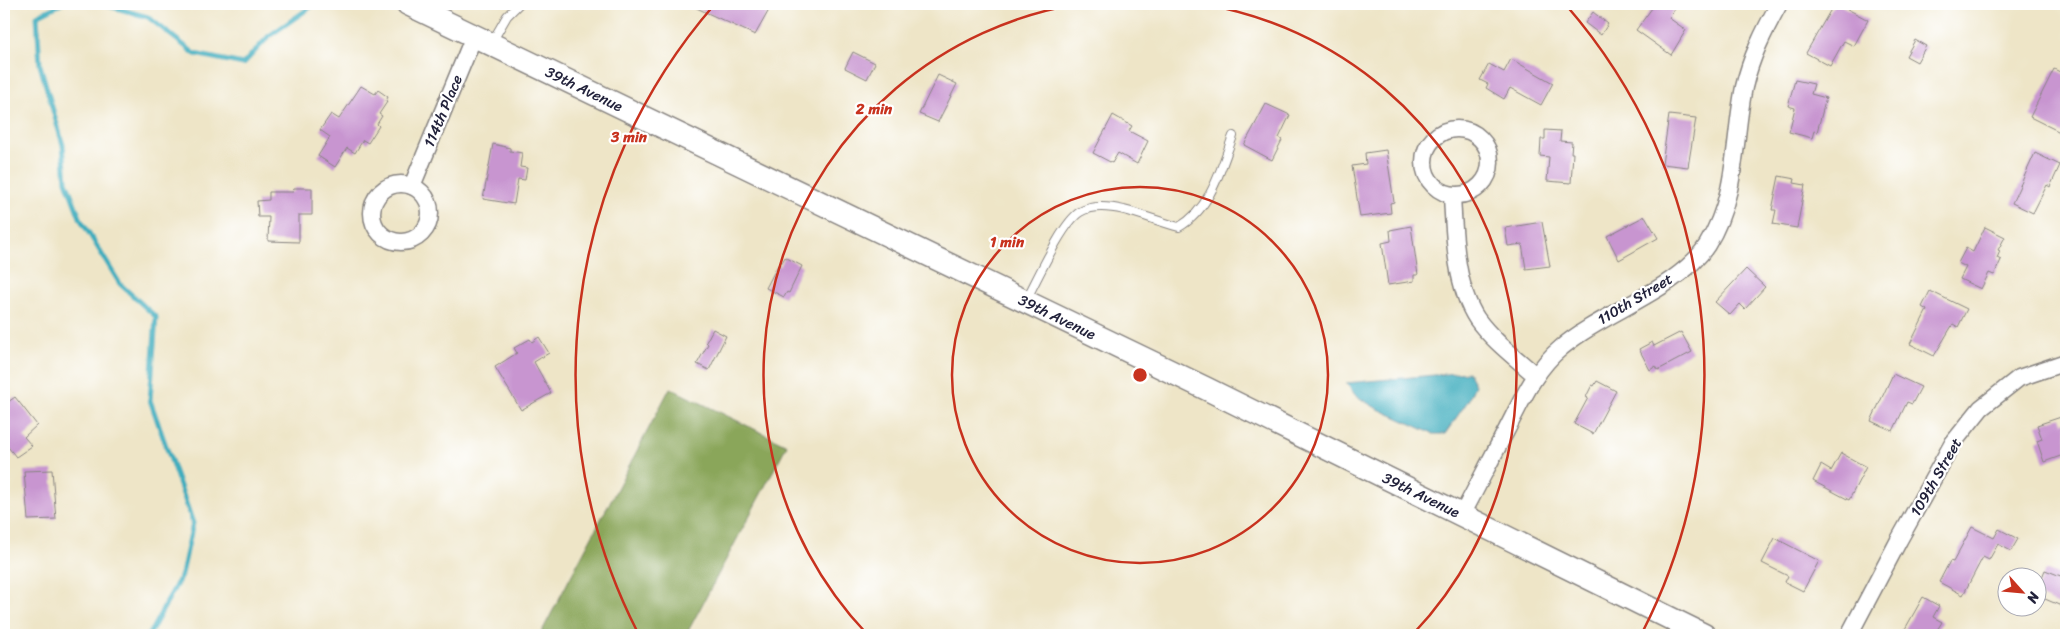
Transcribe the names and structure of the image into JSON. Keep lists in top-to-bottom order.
{
  "streets": {
    "main road": ["39th Avenue"],
    "street": ["114th Place", "110th Street", "109th Street"]
  },
  "crossings": [
    ["39th Avenue", "114th Place"],
    ["39th Avenue", "110th Street"]
  ],
  "north": "bottom right",
  "rings": ["2 min", "3 min", "1 min"]
}
